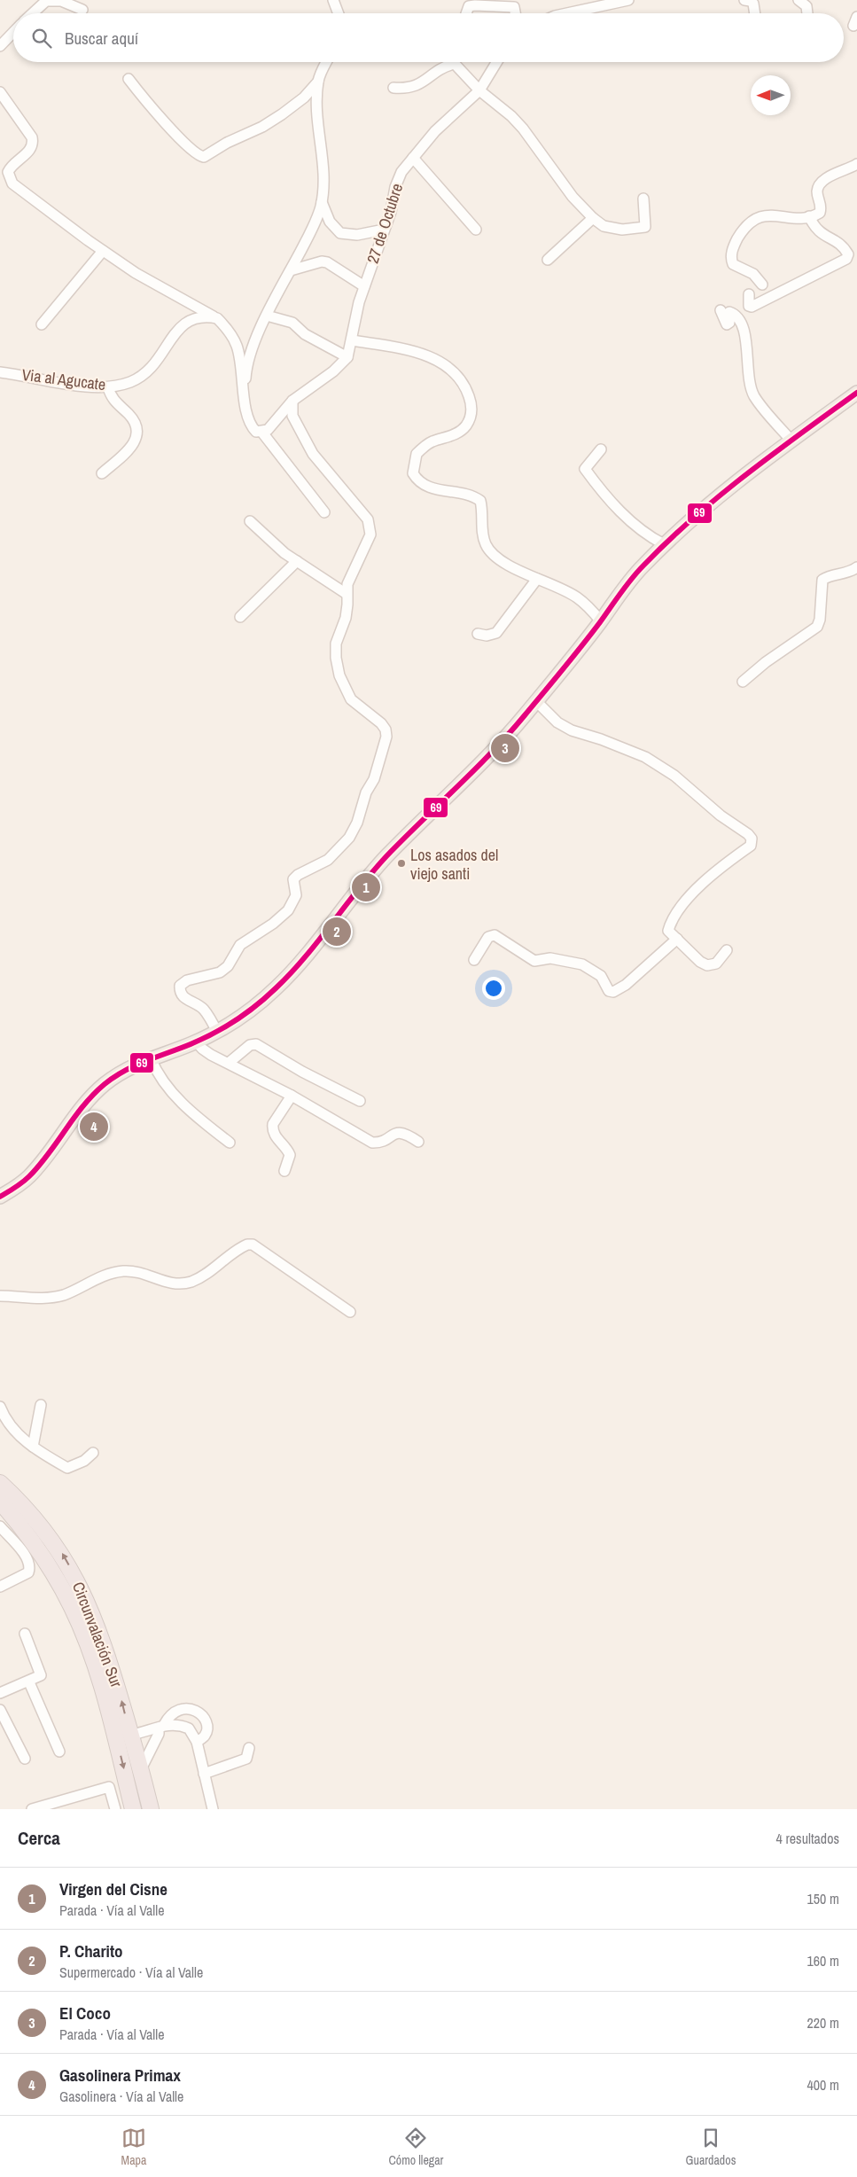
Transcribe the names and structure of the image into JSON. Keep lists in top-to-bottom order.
{
  "streets": {
    "highway": ["Circunvalación Sur"],
    "street": ["27 de Octubre", "Via al Agucate"]
  },
  "places": ["Los asados del viejo santi"],
  "lines": ["transit line 69"],
  "north": "left",
  "page": {
    "search": "Buscar aquí",
    "pins": [
      "3",
      "1",
      "2",
      "4"
    ],
    "heading": ["Cerca", "4 resultados"],
    "list": [
      {
        "mark": "1",
        "name": "Virgen del Cisne",
        "note": "Parada · Vía al Valle",
        "value": "150 m"
      },
      {
        "mark": "2",
        "name": "P. Charito",
        "note": "Supermercado · Vía al Valle",
        "value": "160 m"
      },
      {
        "mark": "3",
        "name": "El Coco",
        "note": "Parada · Vía al Valle",
        "value": "220 m"
      },
      {
        "mark": "4",
        "name": "Gasolinera Primax",
        "note": "Gasolinera · Vía al Valle",
        "value": "400 m"
      }
    ],
    "nav": ["Mapa", "Cómo llegar", "Guardados"]
  }
}
